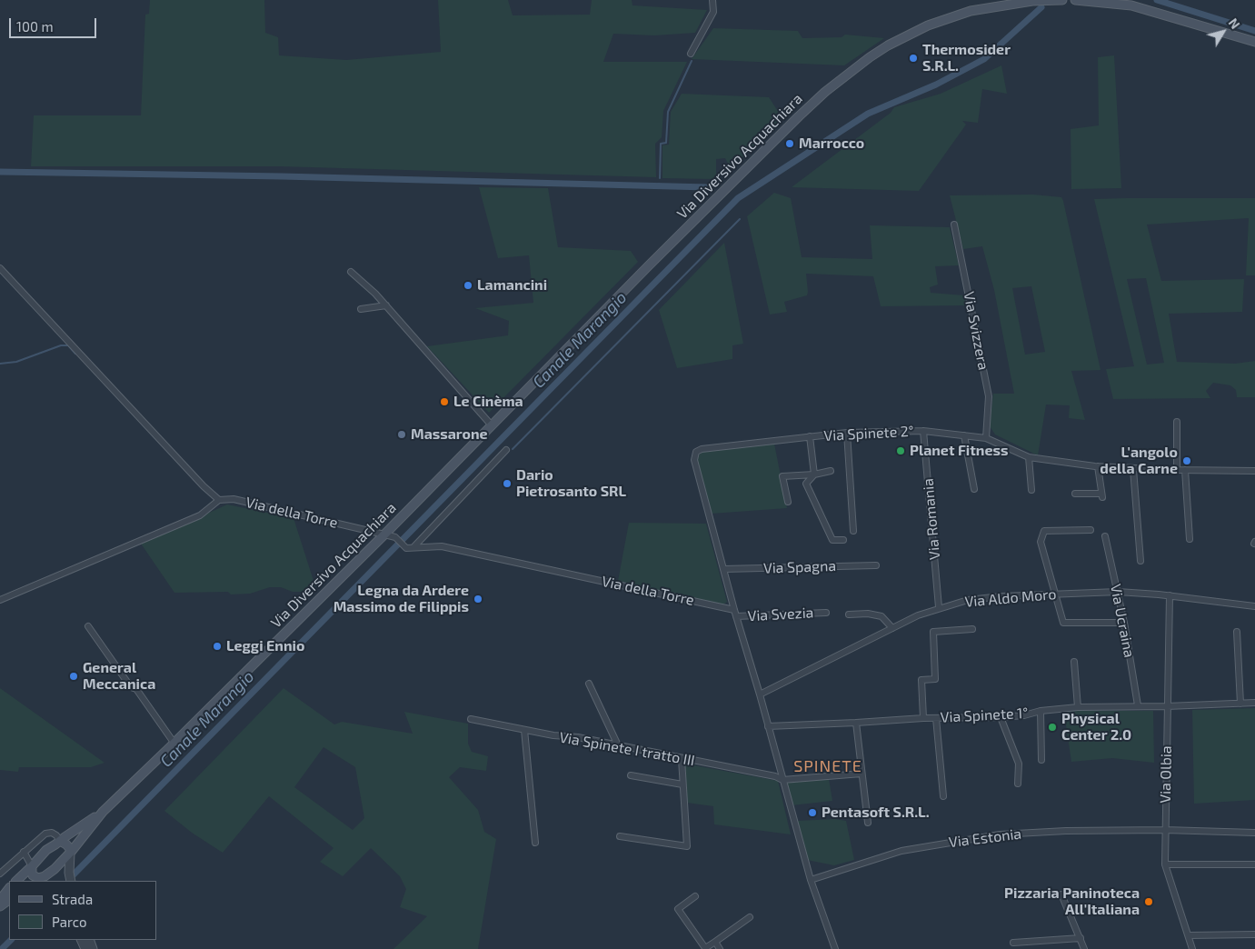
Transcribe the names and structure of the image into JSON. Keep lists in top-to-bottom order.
{
  "streets": {
    "main road": ["Via Diversivo Acquachiara"],
    "street": [
      "Via Svizzera",
      "Via Spinete 2°",
      "Via della Torre",
      "Via Romania",
      "Via Spagna",
      "Via Aldo Moro",
      "Via Svezia",
      "Via Ucraina",
      "Via Spinete 1°",
      "Via Spinete I tratto III",
      "Via Olbia",
      "Via Estonia"
    ]
  },
  "crossings": [
    ["Via Diversivo Acquachiara", "Via della Torre"],
    ["Via Svizzera", "Via Spinete 2°"],
    ["Via Spinete 2°", "Via della Torre"],
    ["Via Spinete 2°", "Via Romania"],
    ["Via Spinete 2°", "Via Spagna"],
    ["Via Romania", "Via Aldo Moro"],
    ["Via Aldo Moro", "Via Ucraina"],
    ["Via Aldo Moro", "Via Olbia"],
    ["Via Ucraina", "Via Spinete 1°"],
    ["Via Spinete 1°", "Via Olbia"],
    ["Via Olbia", "Via Estonia"]
  ],
  "districts": ["SPINETE"],
  "water": ["Canale Marangio"],
  "places": [
    "Thermosider S.R.L.",
    "Marrocco",
    "Lamancini",
    "Le Cinèma",
    "Massarone",
    "Planet Fitness",
    "L'angolo della Carne",
    "Dario Pietrosanto SRL",
    "Legna da Ardere Massimo de Filippis",
    "Leggi Ennio",
    "General Meccanica",
    "Physical Center 2.0",
    "Pentasoft S.R.L.",
    "Pizzaria Paninoteca All'Italiana"
  ],
  "legend": ["Strada", "Parco"],
  "scale_bar": "100 m",
  "north": "top right"
}
